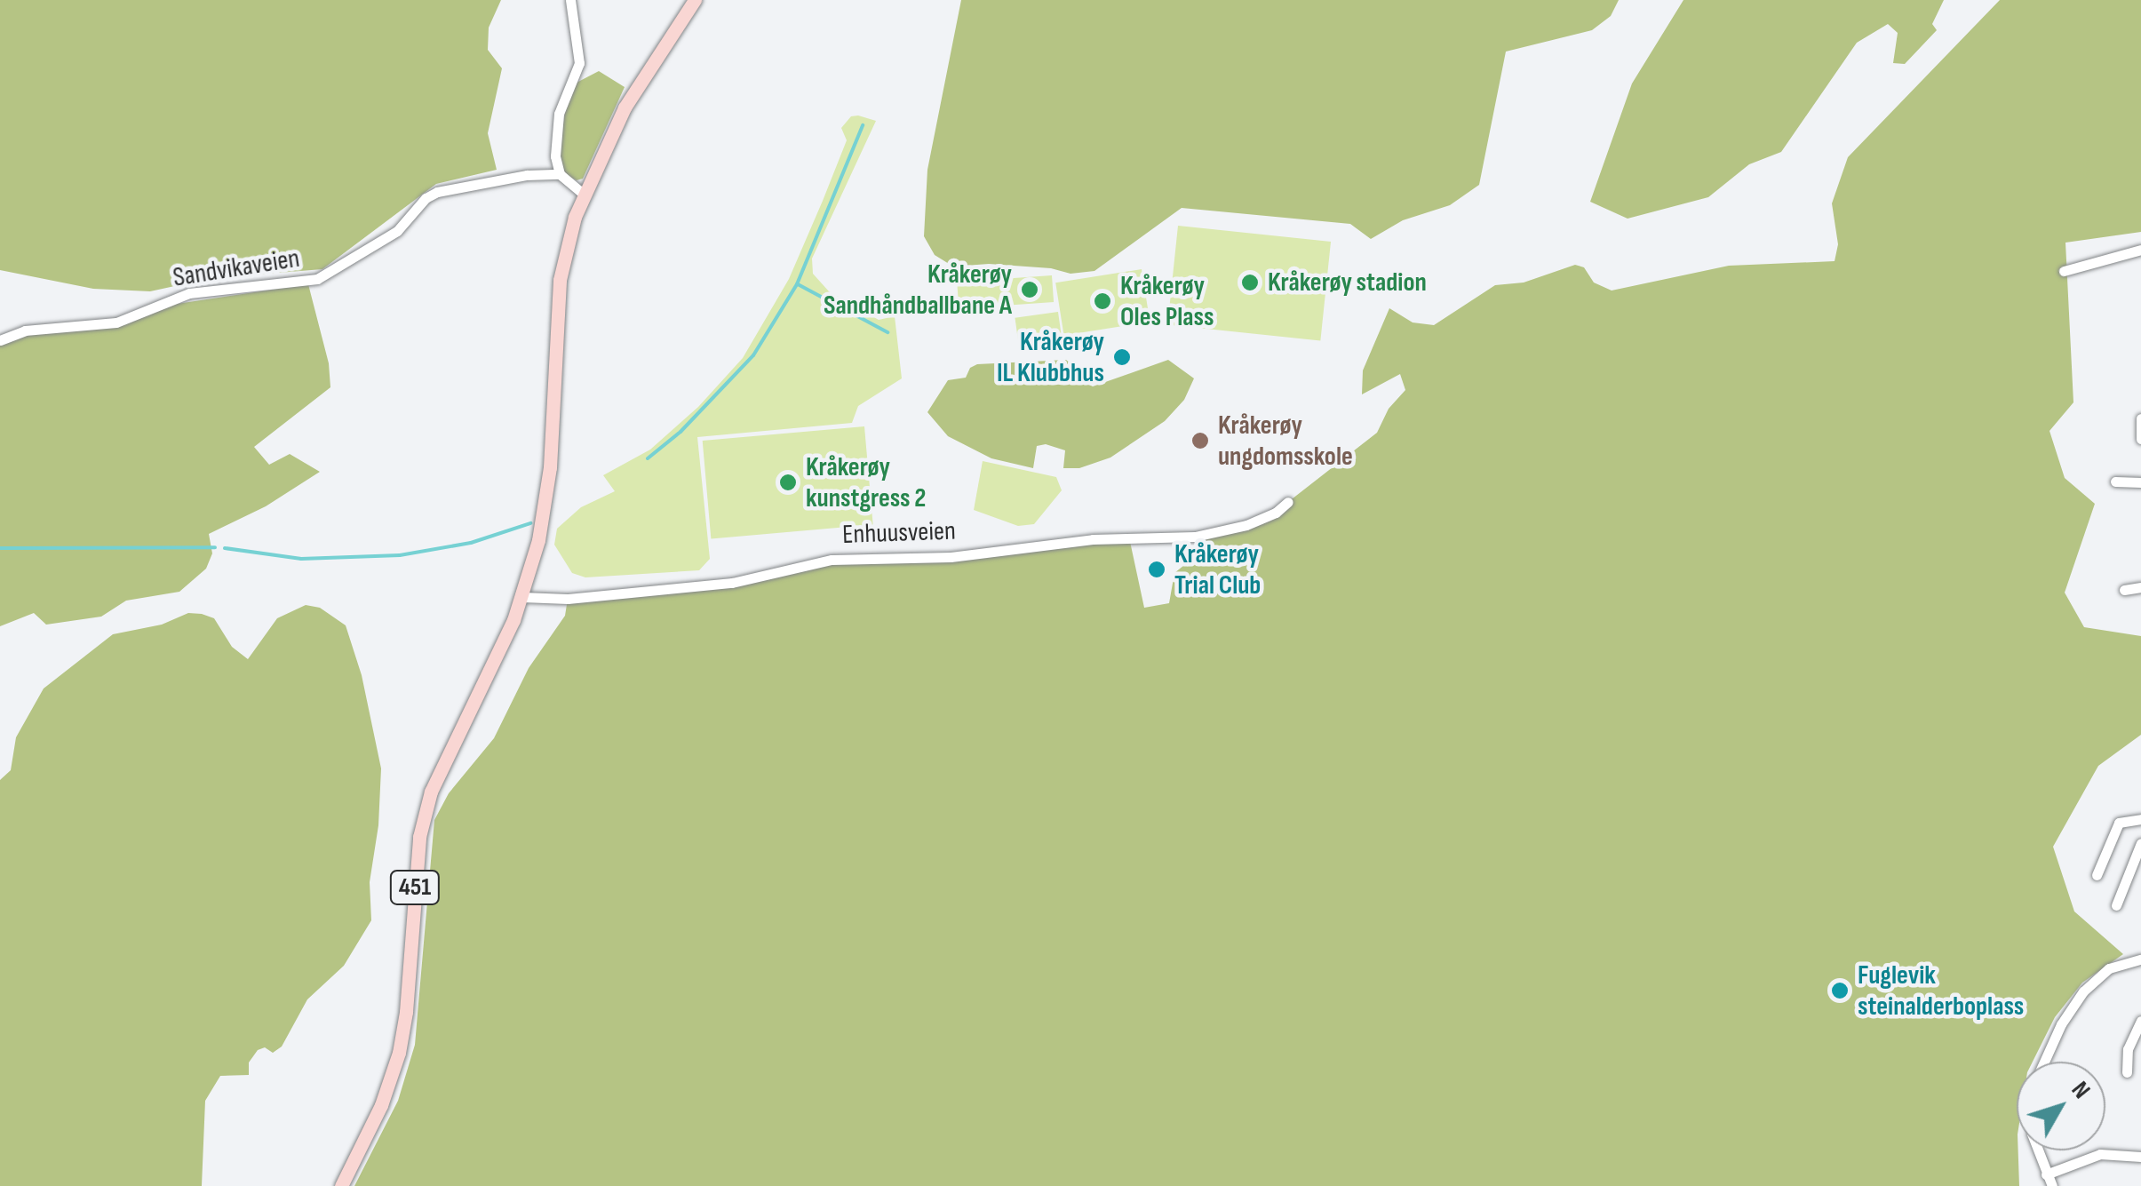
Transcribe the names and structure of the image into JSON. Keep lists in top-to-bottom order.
{
  "streets": {
    "main road": ["451"],
    "street": ["Sandvikaveien", "Enhuusveien"]
  },
  "crossings": [
    ["Enhuusveien", "451"]
  ],
  "places": [
    "Kråkerøy stadion",
    "Kråkerøy Sandhåndballbane A",
    "Kråkerøy Oles Plass",
    "Kråkerøy IL Klubbhus",
    "Kråkerøy ungdomsskole",
    "Kråkerøy kunstgress 2",
    "Kråkerøy Trial Club",
    "Fuglevik steinalderboplass"
  ],
  "north": "top right"
}
